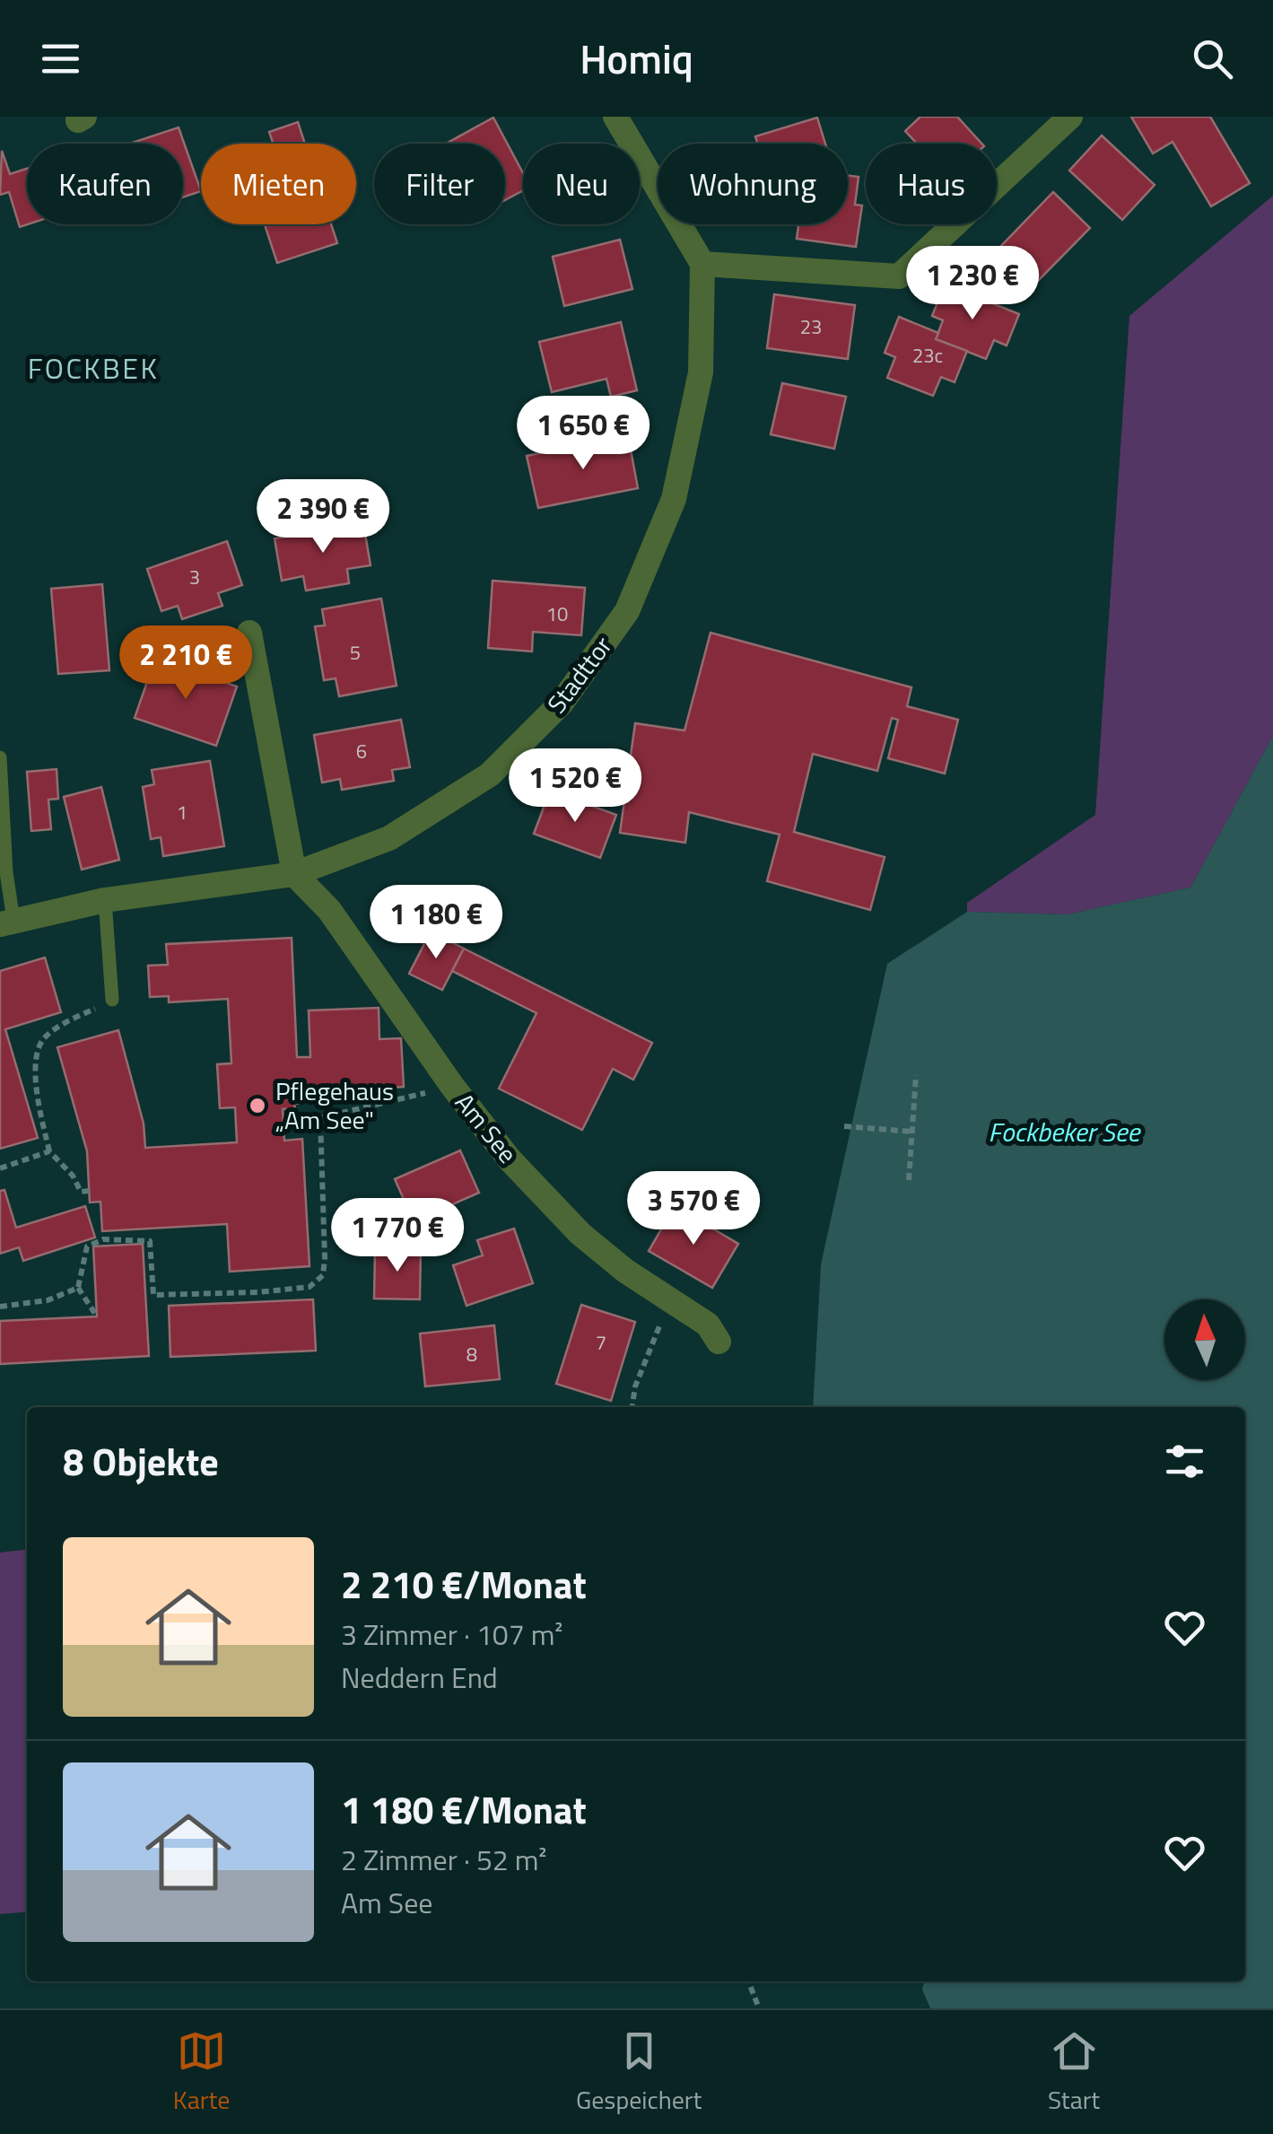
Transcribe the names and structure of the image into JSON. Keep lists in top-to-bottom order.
{
  "streets": {
    "street": ["Stadttor", "Am See"]
  },
  "crossings": [
    ["Stadttor", "Am See"]
  ],
  "districts": ["FOCKBEK"],
  "water": ["Fockbeker See"],
  "places": ["Pflegehaus „Am See\""],
  "house_numbers": [
    "23",
    "23c",
    "3",
    "10",
    "5",
    "6",
    "1",
    "7",
    "8"
  ],
  "north": "top",
  "page": {
    "header": "Homiq",
    "chip": [
      "Kaufen",
      "Mieten",
      "Filter",
      "Neu",
      "Wohnung",
      "Haus"
    ],
    "price": [
      "1 230 €",
      "1 650 €",
      "2 390 €",
      "2 210 €",
      "1 520 €",
      "1 180 €",
      "3 570 €",
      "1 770 €"
    ],
    "heading": "8 Objekte",
    "list": [
      {
        "name": "2 210 €/Monat",
        "note": "3 Zimmer · 107 m² · Neddern End"
      },
      {
        "name": "1 180 €/Monat",
        "note": "2 Zimmer · 52 m² · Am See"
      }
    ],
    "tabs": ["Karte", "Gespeichert", "Start"]
  }
}
